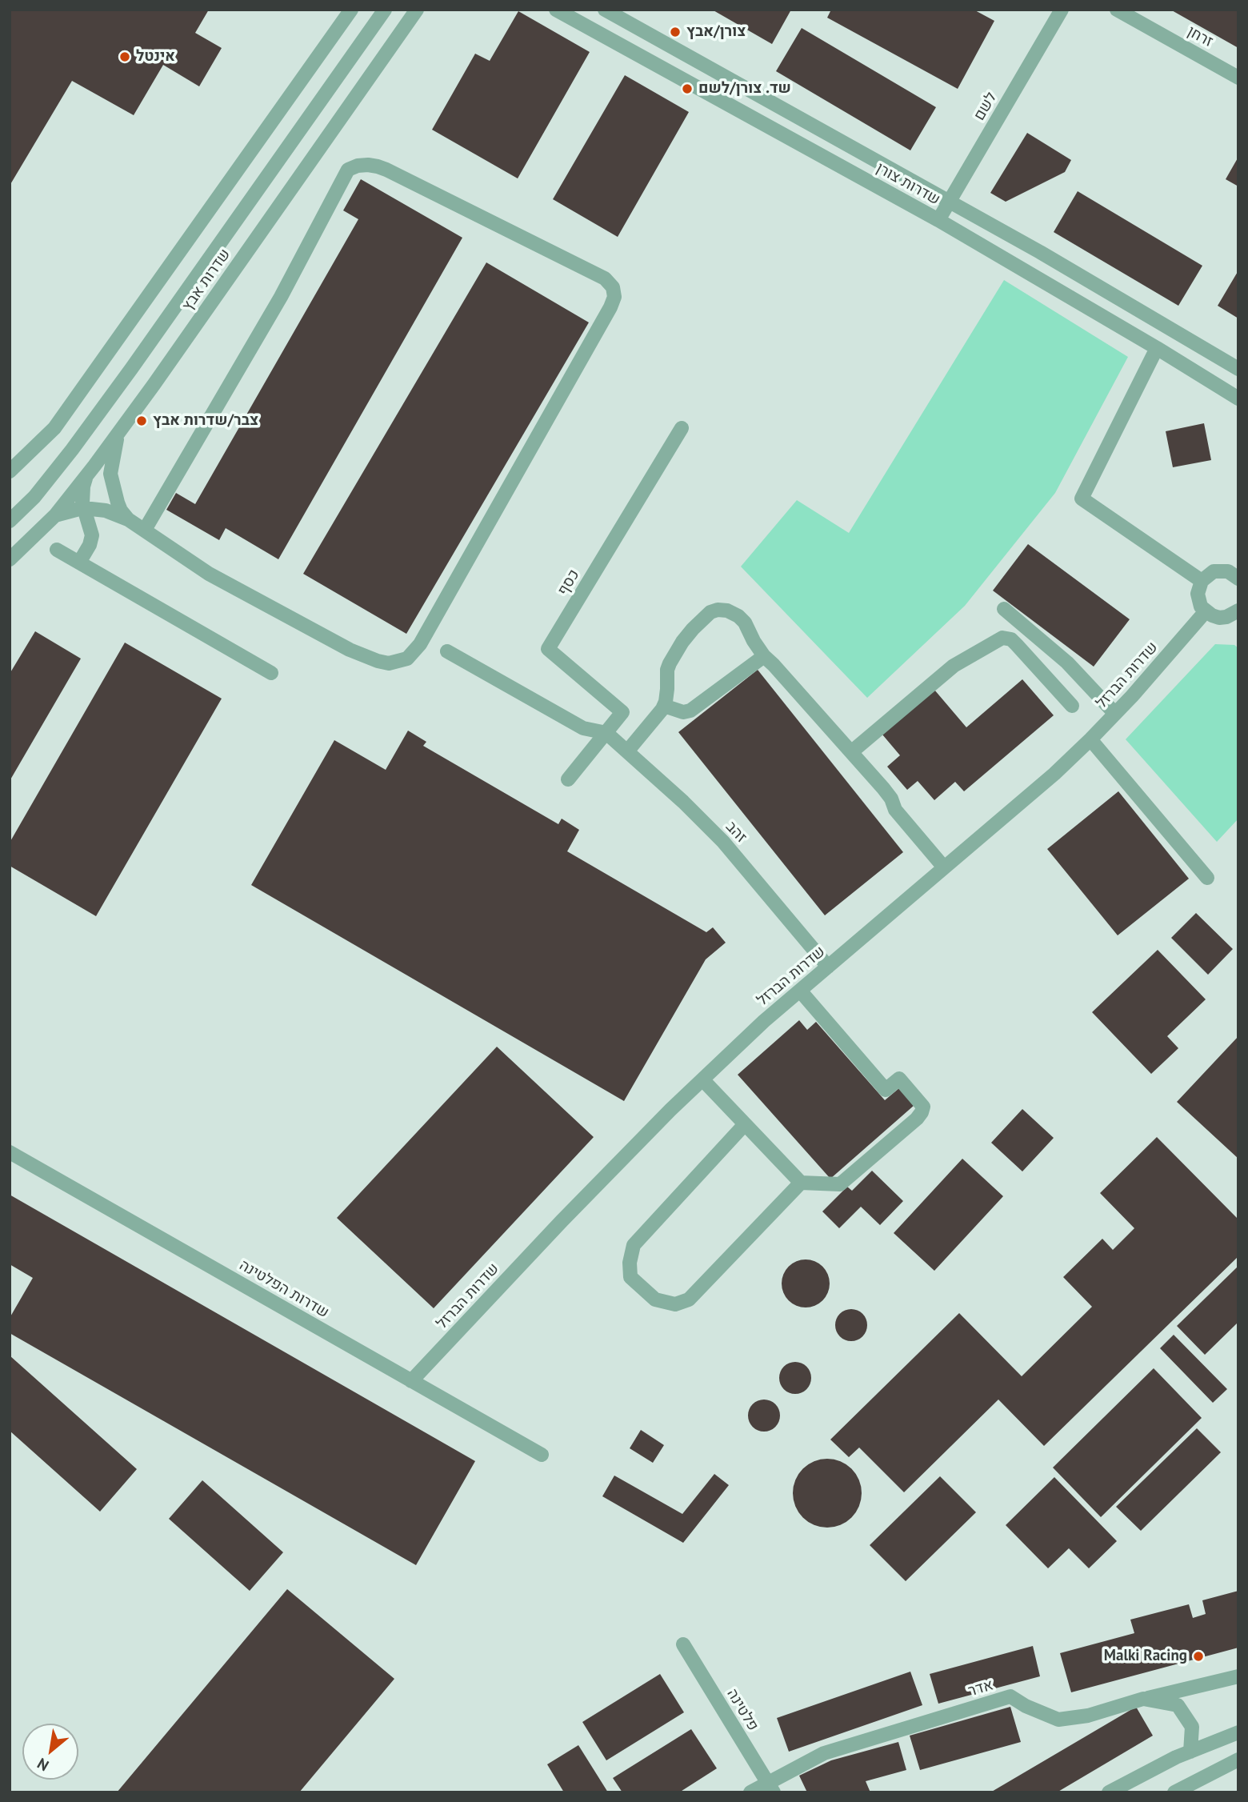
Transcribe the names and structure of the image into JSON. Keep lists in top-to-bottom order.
{
  "streets": {
    "street": [
      "זרחן",
      "לשם",
      "שדרות צורן",
      "שדרות אבץ",
      "כסף",
      "שדרות הברזל",
      "זהב",
      "שדרות הפלטינה",
      "אדר",
      "פלטינה"
    ]
  },
  "crossings": [
    ["לשם", "שדרות צורן"],
    ["כסף", "זהב"],
    ["שדרות הברזל", "זהב"],
    ["שדרות הברזל", "שדרות הפלטינה"],
    ["אדר", "פלטינה"]
  ],
  "places": [
    "צורן/אבץ",
    "אינטל",
    "שד. צורן/לשם",
    "צבר/שדרות אבץ",
    "Malki Racing"
  ],
  "north": "bottom left"
}
